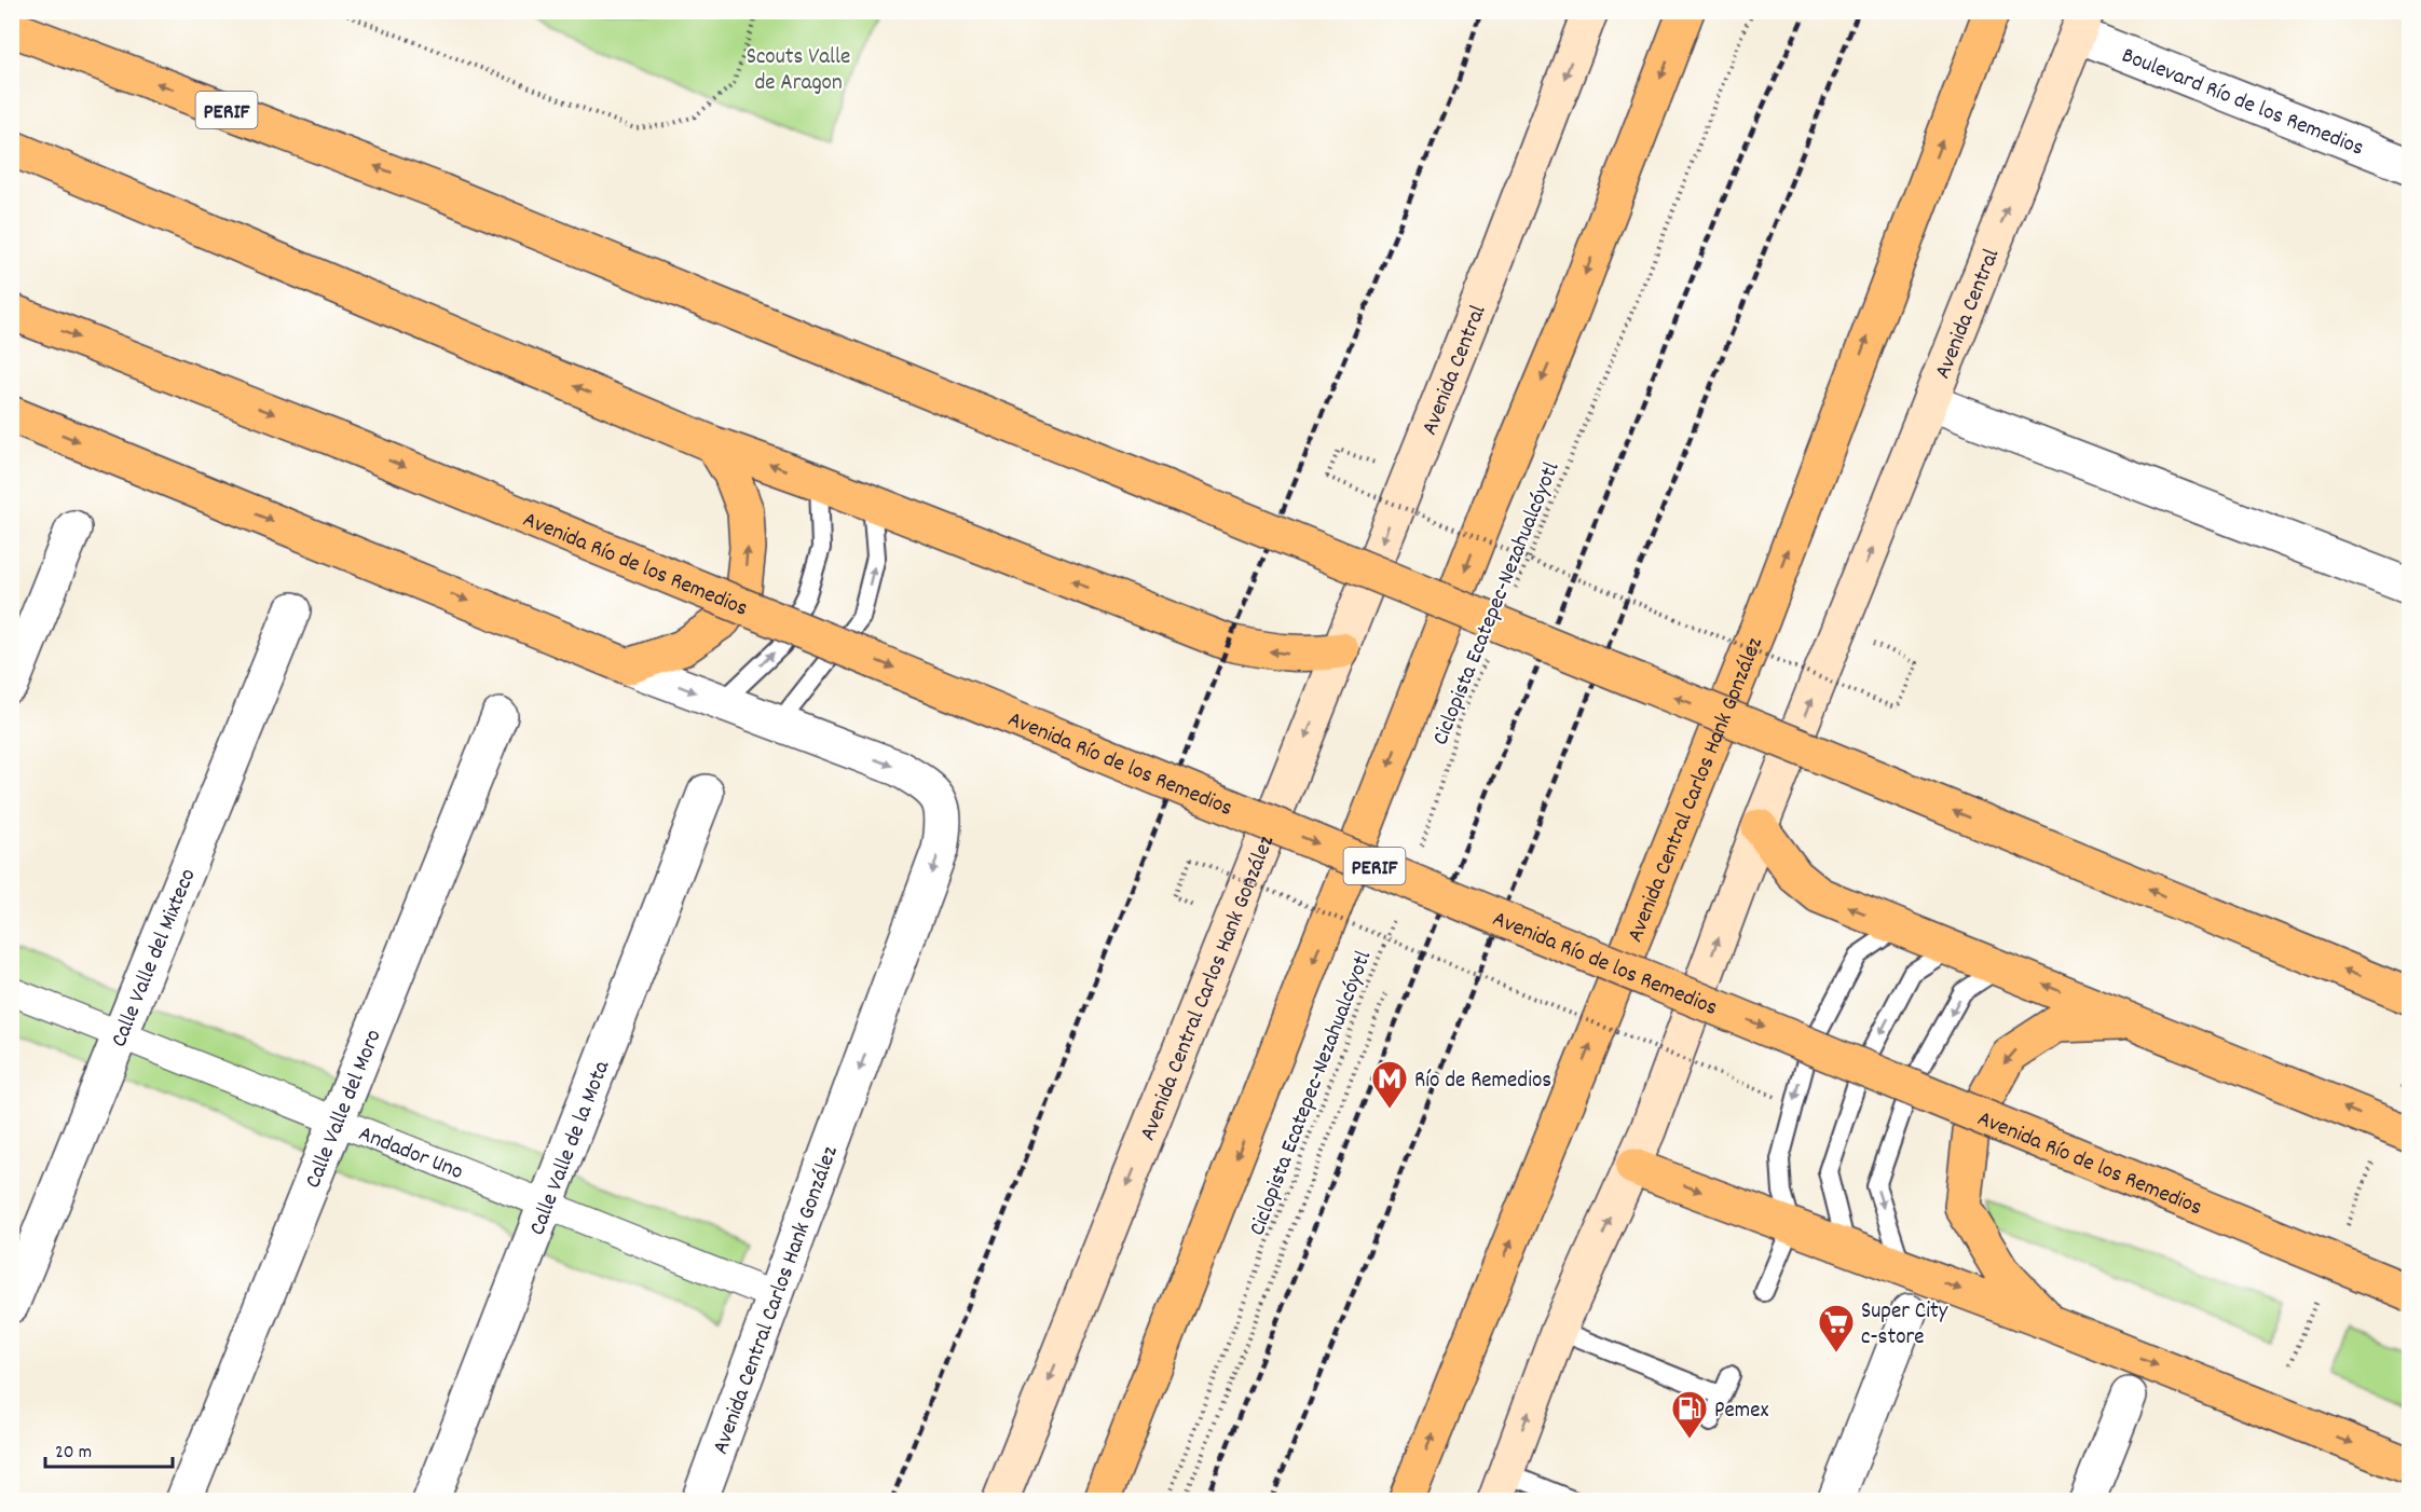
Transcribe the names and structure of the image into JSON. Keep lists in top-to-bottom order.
{
  "streets": {
    "highway": ["PERIF", "Avenida Río de los Remedios", "Avenida Central Carlos Hank González"],
    "main road": ["Avenida Central"],
    "street": [
      "Boulevard Río de los Remedios",
      "Calle Valle del Mixteco",
      "Calle Valle del Moro",
      "Calle Valle de la Mota",
      "Andador Uno"
    ],
    "path": ["Ciclopista Ecatepec-Nezahualcóyotl"]
  },
  "crossings": [
    ["Boulevard Río de los Remedios", "Avenida Central"],
    ["Avenida Central", "Avenida Central Carlos Hank González"],
    ["Avenida Central Carlos Hank González", "Andador Uno"],
    ["Calle Valle del Mixteco", "Andador Uno"],
    ["Calle Valle del Moro", "Andador Uno"],
    ["Calle Valle de la Mota", "Andador Uno"]
  ],
  "parks": ["Scouts Valle de Aragon"],
  "places": {
    "metro station": ["Río de Remedios"],
    "supermarket": ["Super City c-store"],
    "fuel station": ["Pemex"]
  },
  "scale_bar": "20 m"
}
